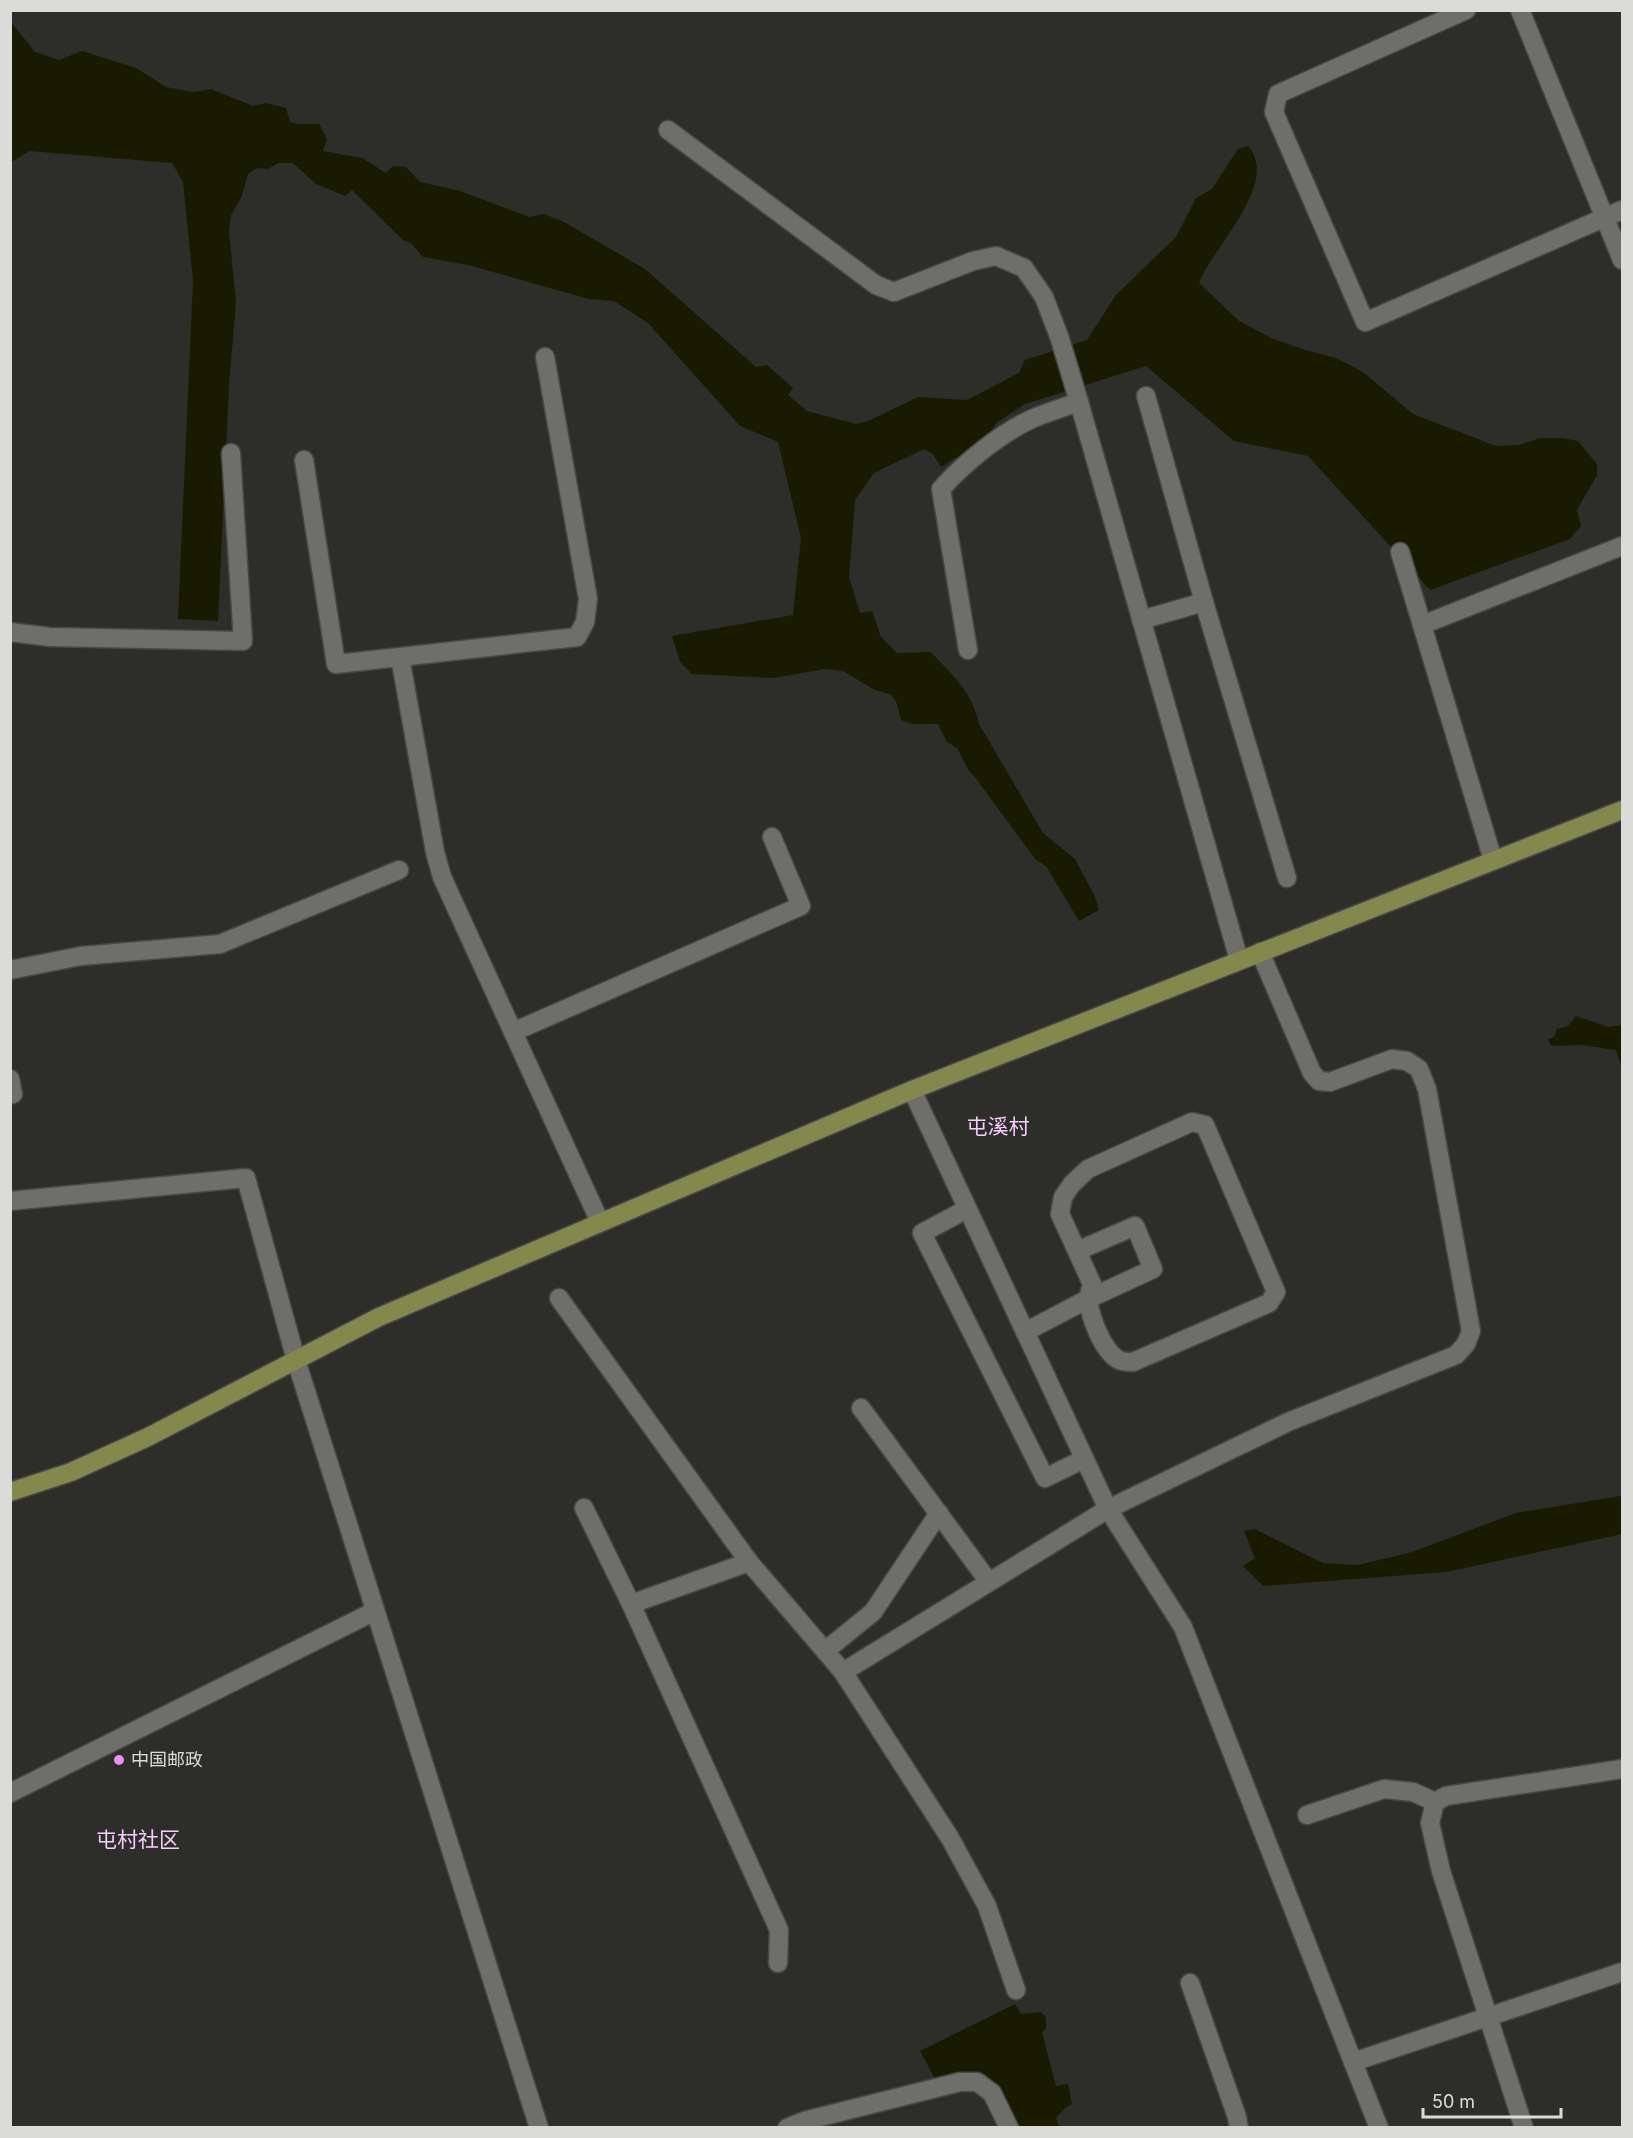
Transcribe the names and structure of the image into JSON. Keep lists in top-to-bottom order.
{
  "districts": ["屯溪村", "屯村社区"],
  "places": ["中国邮政"],
  "scale_bar": "50 m"
}
